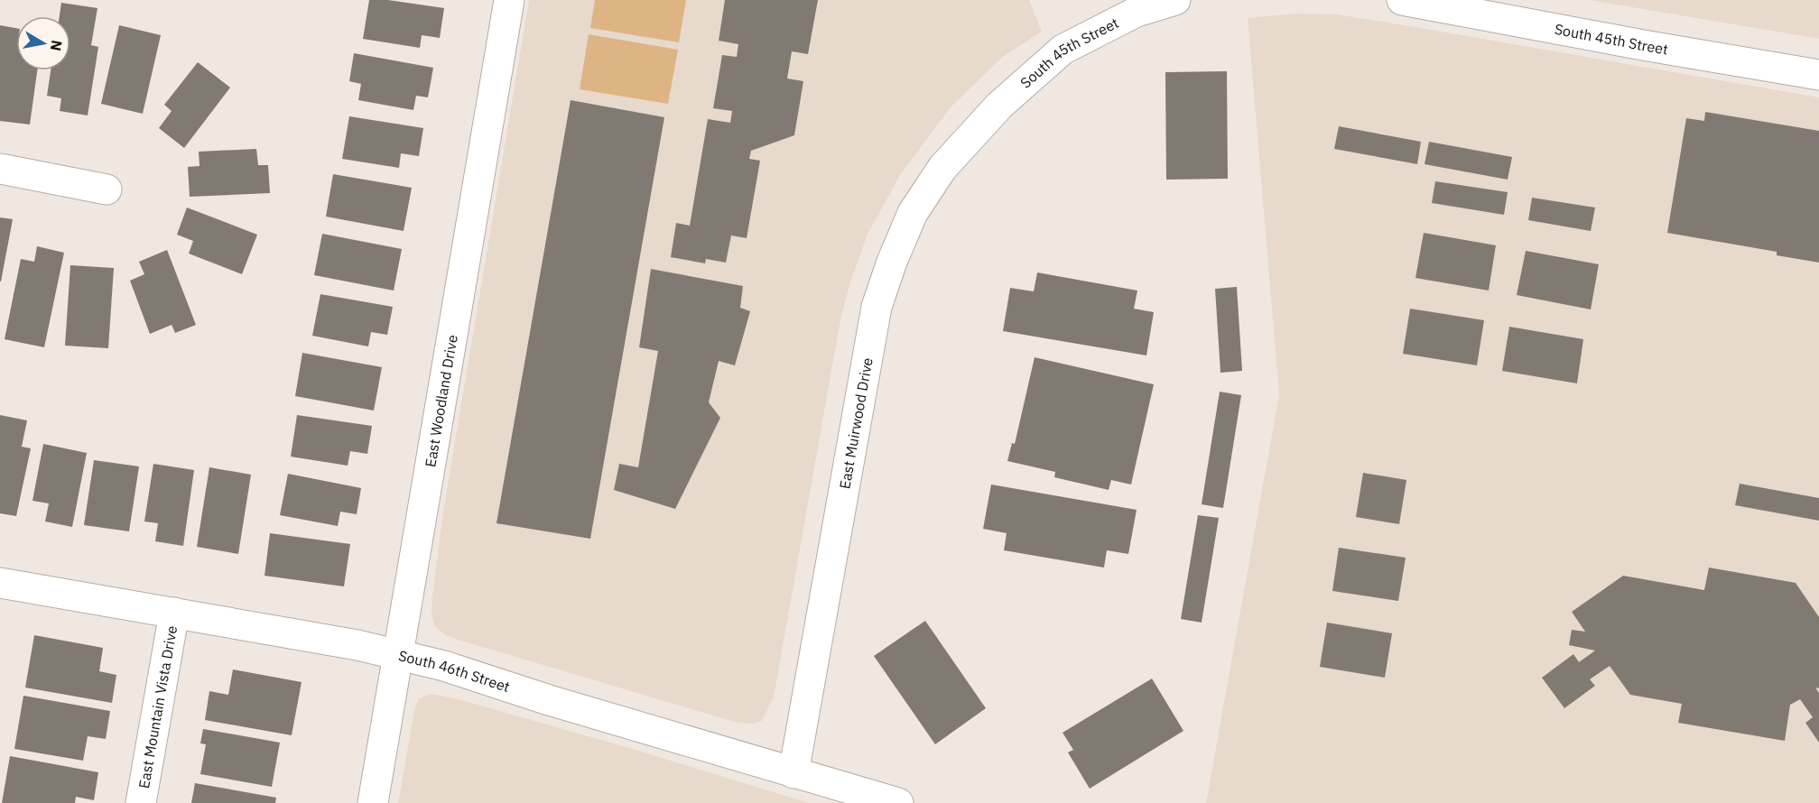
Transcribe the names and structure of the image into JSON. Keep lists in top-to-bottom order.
{
  "streets": {
    "street": [
      "South 45th Street",
      "East Woodland Drive",
      "East Muirwood Drive",
      "South 46th Street",
      "East Mountain Vista Drive"
    ]
  },
  "crossings": [
    ["South 45th Street", "East Muirwood Drive"],
    ["East Woodland Drive", "South 46th Street"],
    ["East Muirwood Drive", "South 46th Street"],
    ["South 46th Street", "East Mountain Vista Drive"]
  ],
  "north": "right"
}
